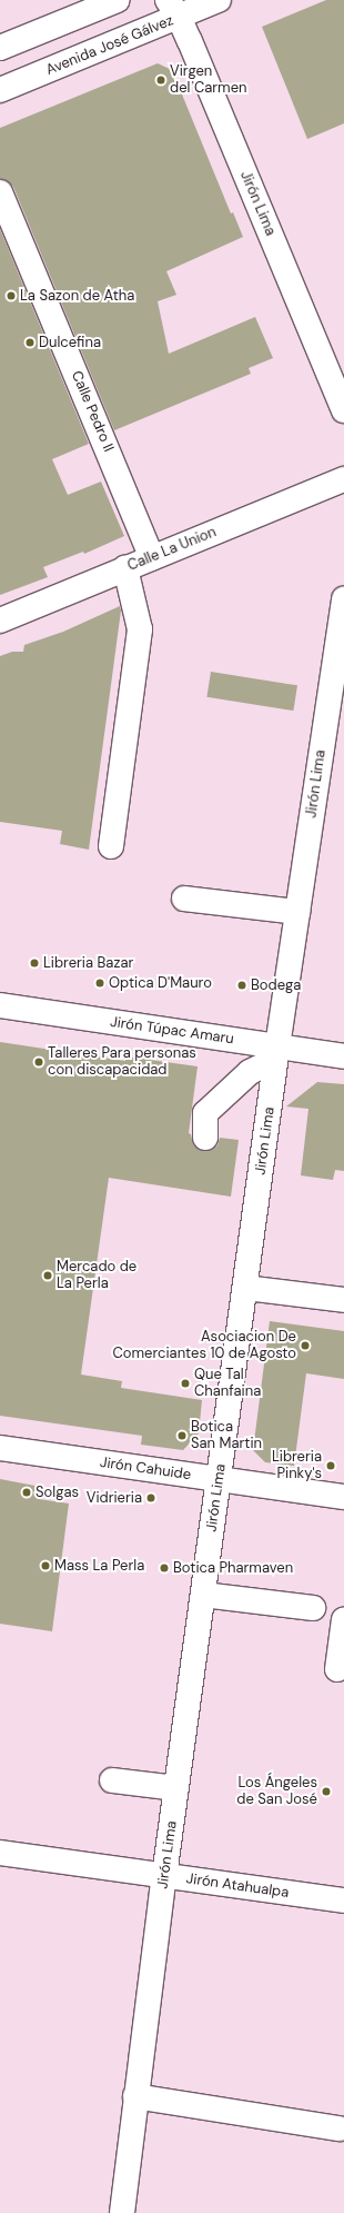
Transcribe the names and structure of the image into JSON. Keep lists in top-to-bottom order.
{
  "streets": {
    "street": [
      "Avenida José Gálvez",
      "Jirón Lima",
      "Calle Pedro II",
      "Calle La Union",
      "Jirón Túpac Amaru",
      "Jirón Cahuide",
      "Jirón Atahualpa"
    ]
  },
  "crossings": [
    ["Avenida José Gálvez", "Jirón Lima"],
    ["Jirón Lima", "Jirón Túpac Amaru"],
    ["Jirón Lima", "Jirón Cahuide"],
    ["Jirón Lima", "Jirón Atahualpa"],
    ["Calle Pedro II", "Calle La Union"]
  ],
  "places": [
    "Virgen del Carmen",
    "La Sazon de Atha",
    "Dulcefina",
    "Libreria Bazar",
    "Optica D'Mauro",
    "Bodega",
    "Talleres Para personas con discapacidad",
    "Mercado de La Perla",
    "Asociacion De Comerciantes 10 de Agosto",
    "Que Tal Chanfaina",
    "Botica San Martin",
    "Libreria Pinky's",
    "Solgas",
    "Vidrieria",
    "Mass La Perla",
    "Botica Pharmaven",
    "Los Ángeles de San José"
  ]
}
